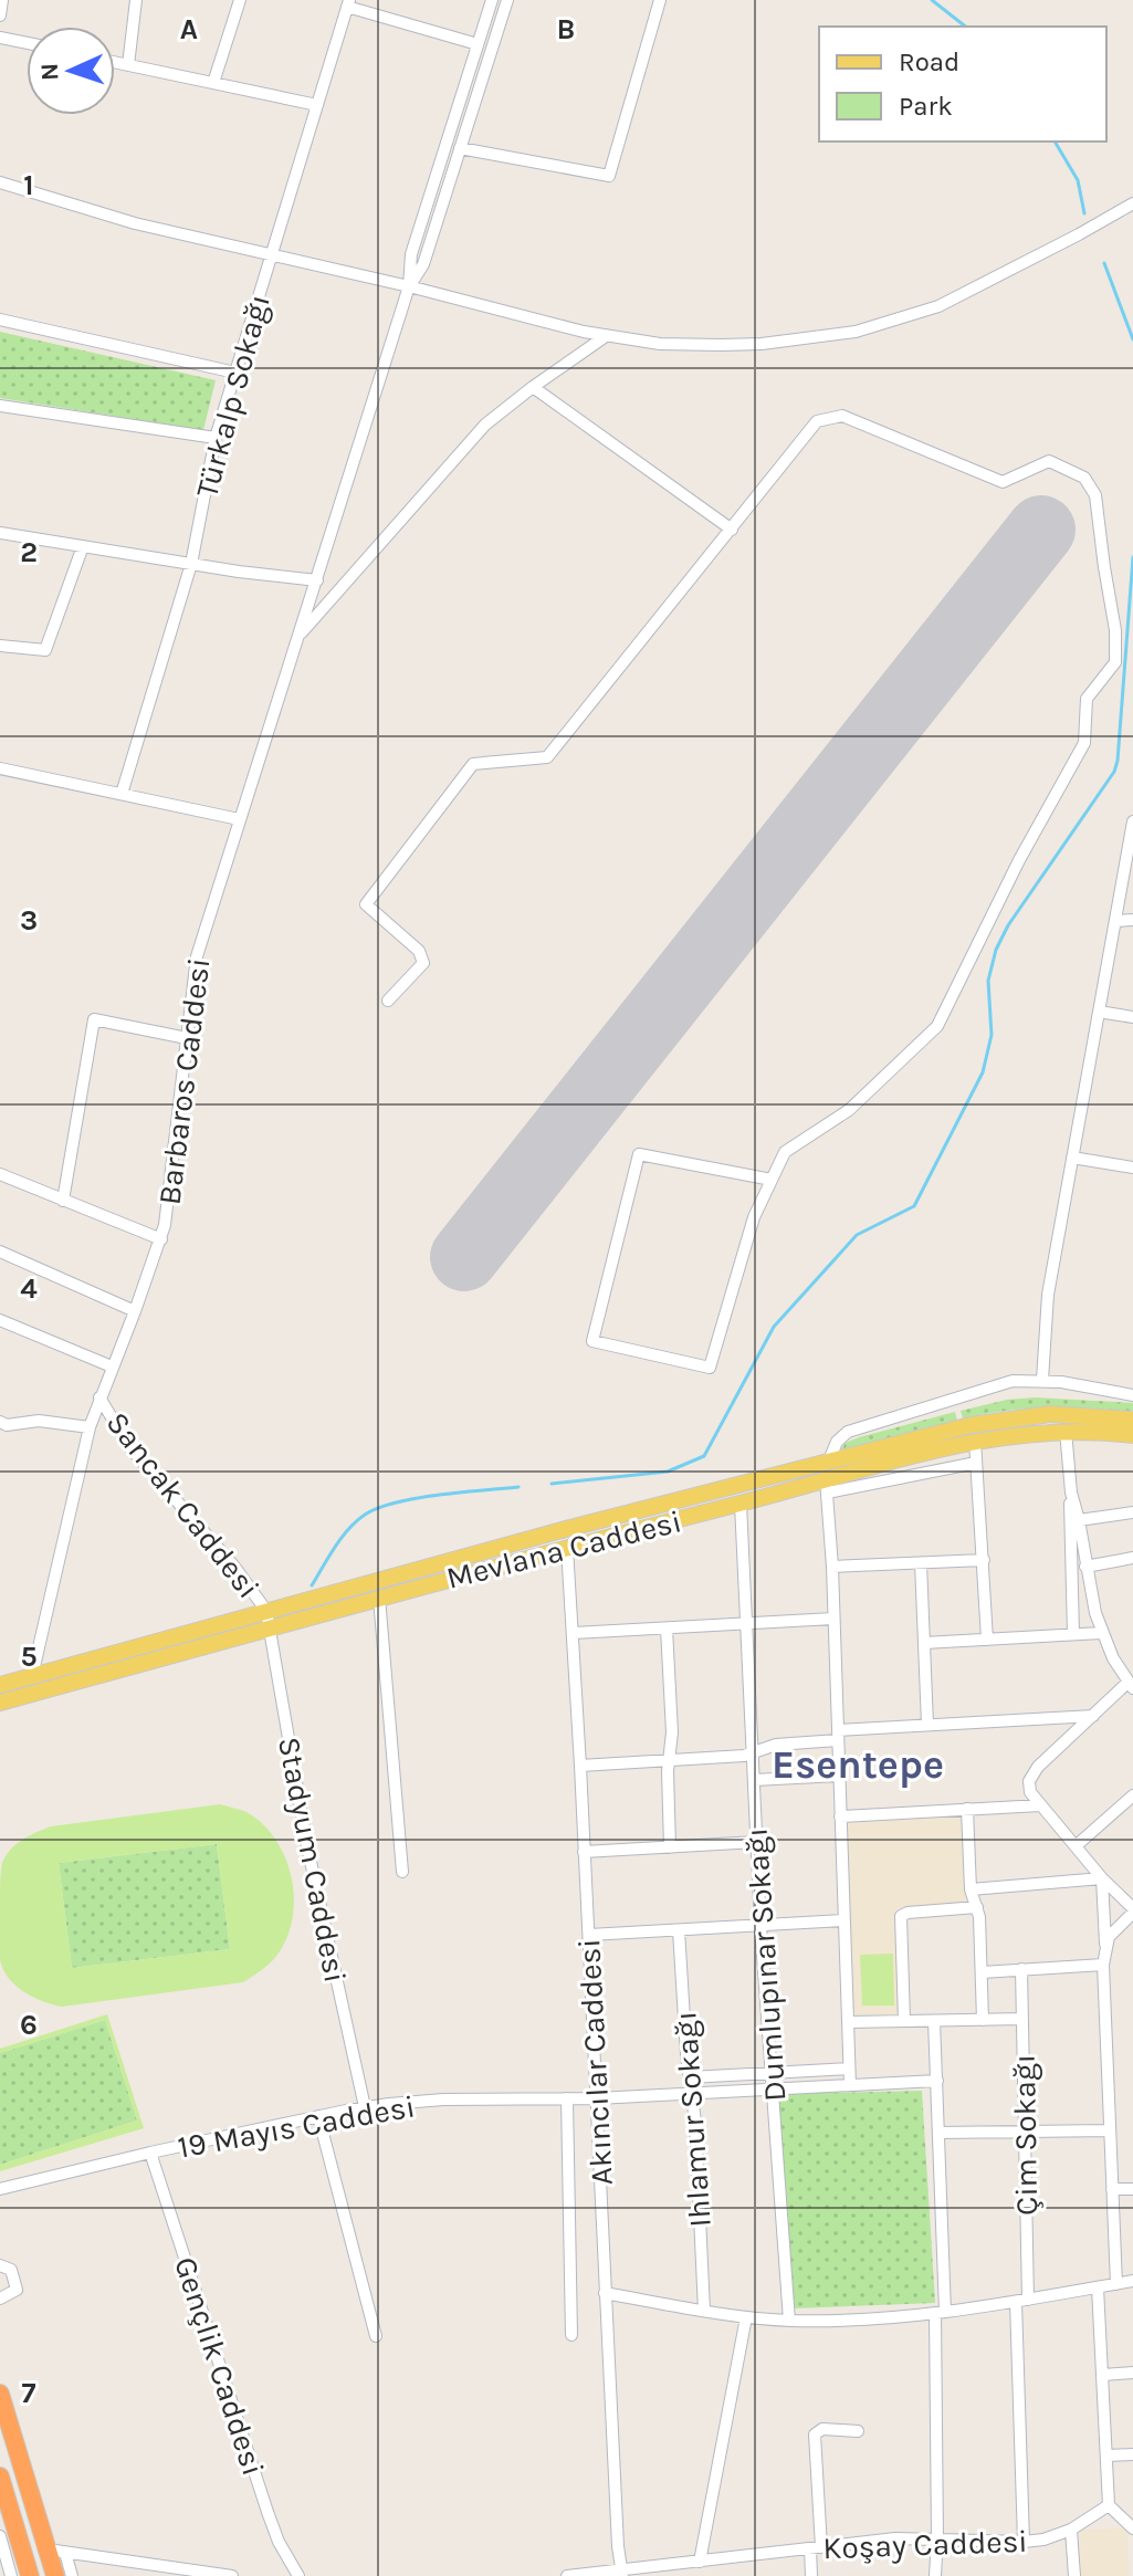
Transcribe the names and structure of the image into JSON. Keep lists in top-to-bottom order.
{
  "streets": {
    "main road": ["Mevlana Caddesi"],
    "street": [
      "Türkalp Sokağı",
      "Barbaros Caddesi",
      "Sancak Caddesi",
      "Stadyum Caddesi",
      "Dumlupınar Sokağı",
      "Akıncılar Caddesi",
      "Ihlamur Sokağı",
      "19 Mayıs Caddesi",
      "Çim Sokağı",
      "Gençlik Caddesi",
      "Koşay Caddesi"
    ]
  },
  "crossings": [
    ["Barbaros Caddesi", "Sancak Caddesi"],
    ["Barbaros Caddesi", "Mevlana Caddesi"],
    ["Sancak Caddesi", "Mevlana Caddesi"],
    ["Sancak Caddesi", "Stadyum Caddesi"],
    ["Mevlana Caddesi", "Stadyum Caddesi"],
    ["Mevlana Caddesi", "Dumlupınar Sokağı"],
    ["Mevlana Caddesi", "Akıncılar Caddesi"],
    ["Stadyum Caddesi", "19 Mayıs Caddesi"],
    ["Dumlupınar Sokağı", "19 Mayıs Caddesi"],
    ["Akıncılar Caddesi", "19 Mayıs Caddesi"],
    ["Akıncılar Caddesi", "Koşay Caddesi"],
    ["Ihlamur Sokağı", "19 Mayıs Caddesi"],
    ["19 Mayıs Caddesi", "Gençlik Caddesi"],
    ["Çim Sokağı", "Koşay Caddesi"]
  ],
  "districts": ["Esentepe"],
  "legend": ["Road", "Park"],
  "north": "left",
  "grid": {
    "columns": ["A", "B"],
    "rows": [
      "1",
      "2",
      "3",
      "4",
      "5",
      "6",
      "7"
    ]
  }
}
